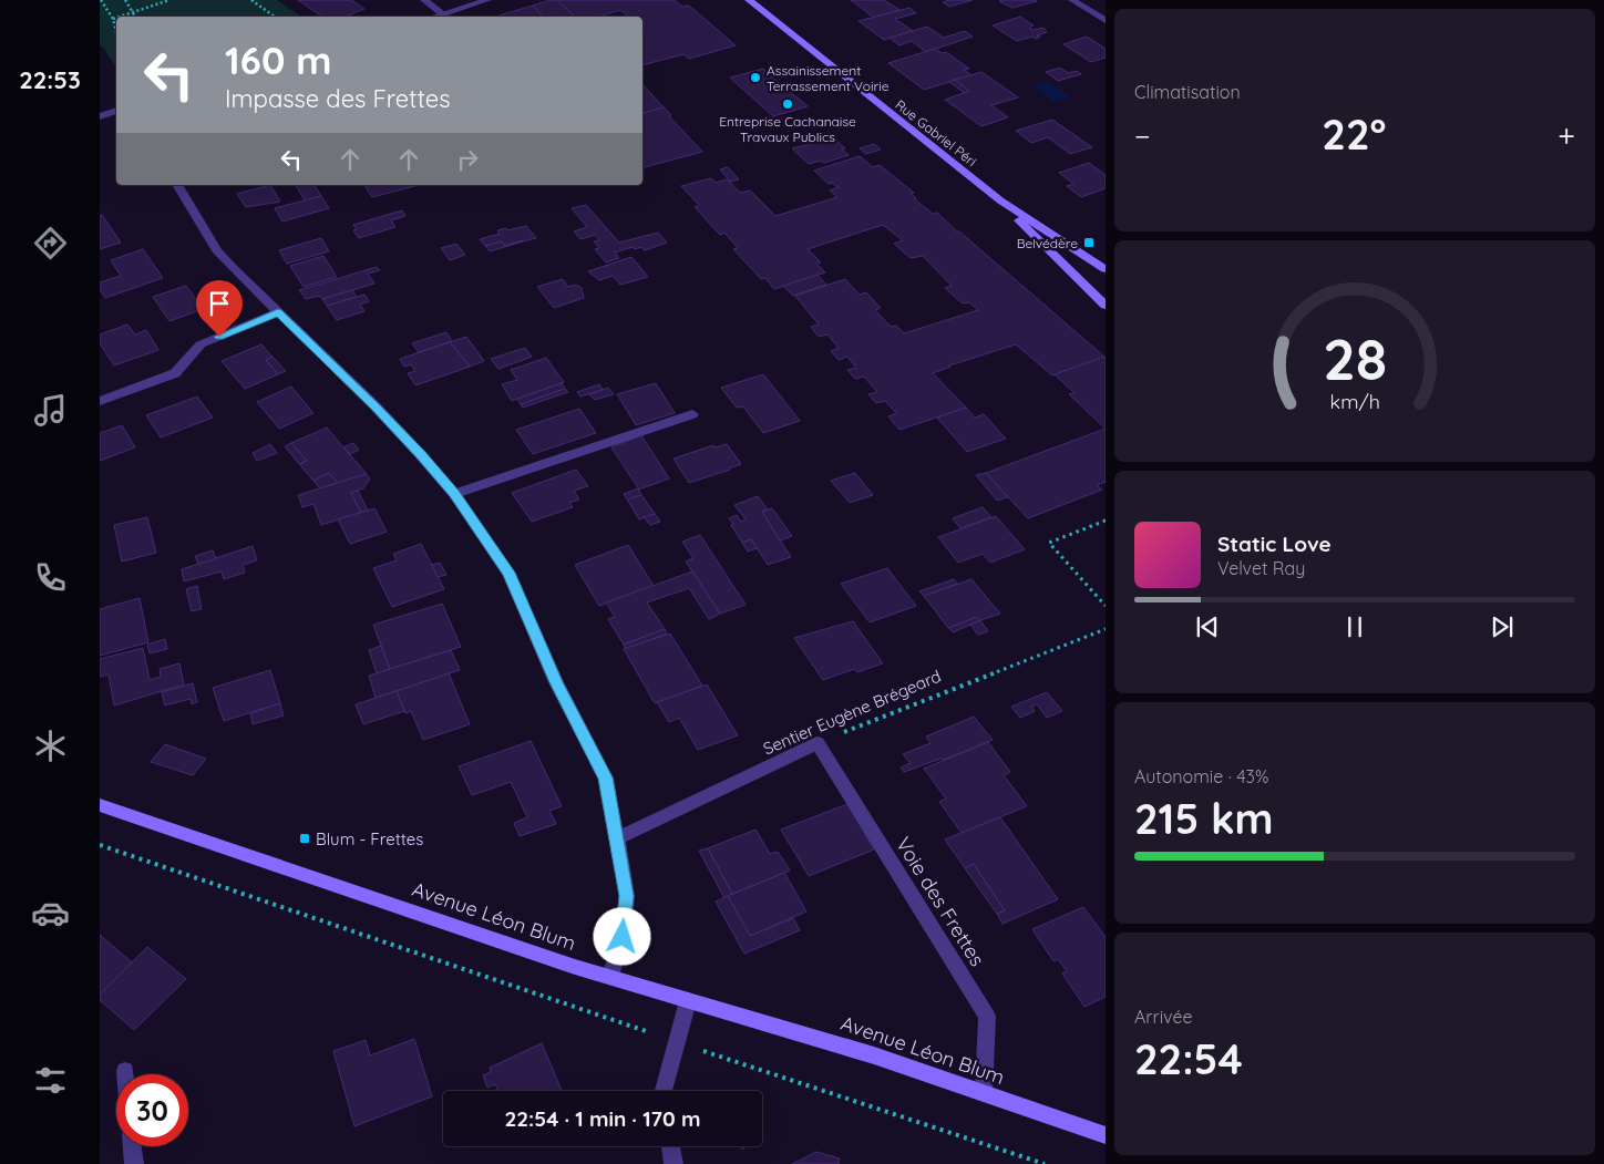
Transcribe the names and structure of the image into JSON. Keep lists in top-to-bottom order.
{
  "streets": {
    "main road": ["Rue Gabriel Péri", "Avenue Léon Blum"],
    "street": ["Sentier Eugène Brégeard", "Voie des Frettes"]
  },
  "crossings": [
    ["Sentier Eugène Brégeard", "Voie des Frettes"],
    ["Voie des Frettes", "Avenue Léon Blum"]
  ],
  "places": {
    "other": ["Assainissement Terrassement Voirie", "Entreprise Cachanaise Travaux Publics"],
    "transit": ["Belvédère", "Blum - Frettes"]
  },
  "page": {
    "tabs": "22:53",
    "tile": [
      "Climatisation",
      ["Autonomie · 43%", "215 km"],
      ["Arrivée", "22:54"]
    ],
    "turn": ["160 m", "Impasse des Frettes"],
    "heat": ["−", "22°", "+"],
    "song": ["Static Love", "Velvet Ray"],
    "limit": "30",
    "trip": "22:54 · 1 min · 170 m",
    "gauge": ["28", "km/h"]
  }
}
